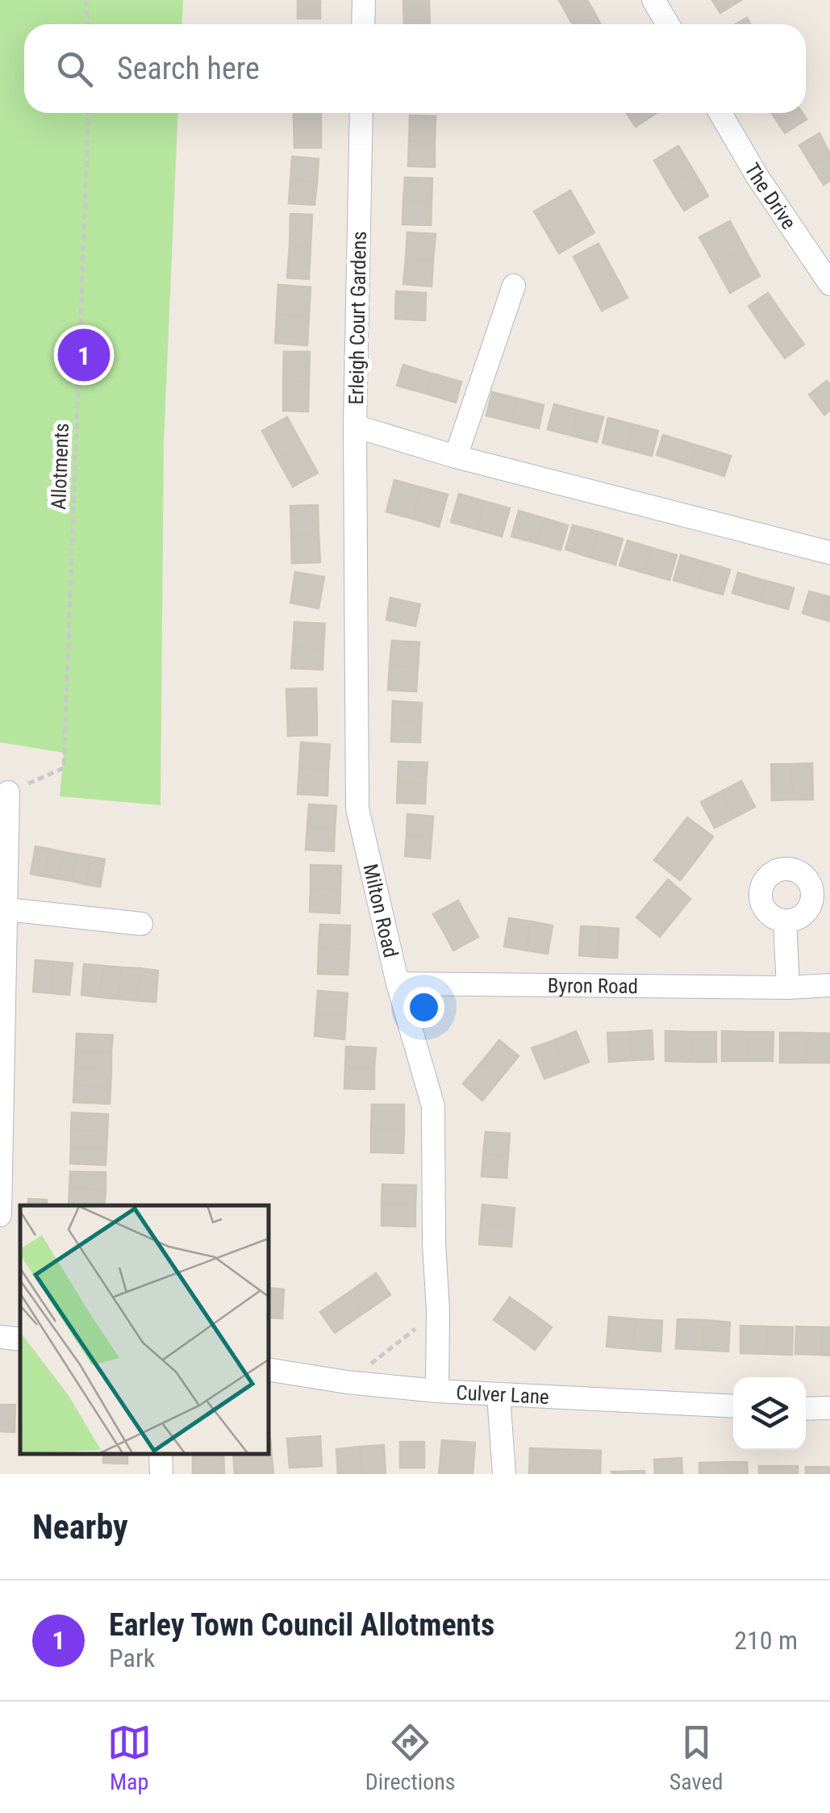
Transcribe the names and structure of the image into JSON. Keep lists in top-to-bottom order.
{
  "streets": {
    "street": [
      "The Drive",
      "Erleigh Court Gardens",
      "Milton Road",
      "Byron Road",
      "Culver Lane"
    ],
    "path": ["Allotments"]
  },
  "crossings": [
    ["Erleigh Court Gardens", "Milton Road"],
    ["Milton Road", "Byron Road"],
    ["Milton Road", "Culver Lane"]
  ],
  "page": {
    "search": "Search here",
    "pins": "1",
    "heading": "Nearby",
    "list": [
      {
        "mark": "1",
        "name": "Earley Town Council Allotments",
        "note": "Park",
        "value": "210 m"
      }
    ],
    "nav": ["Map", "Directions", "Saved"]
  }
}
